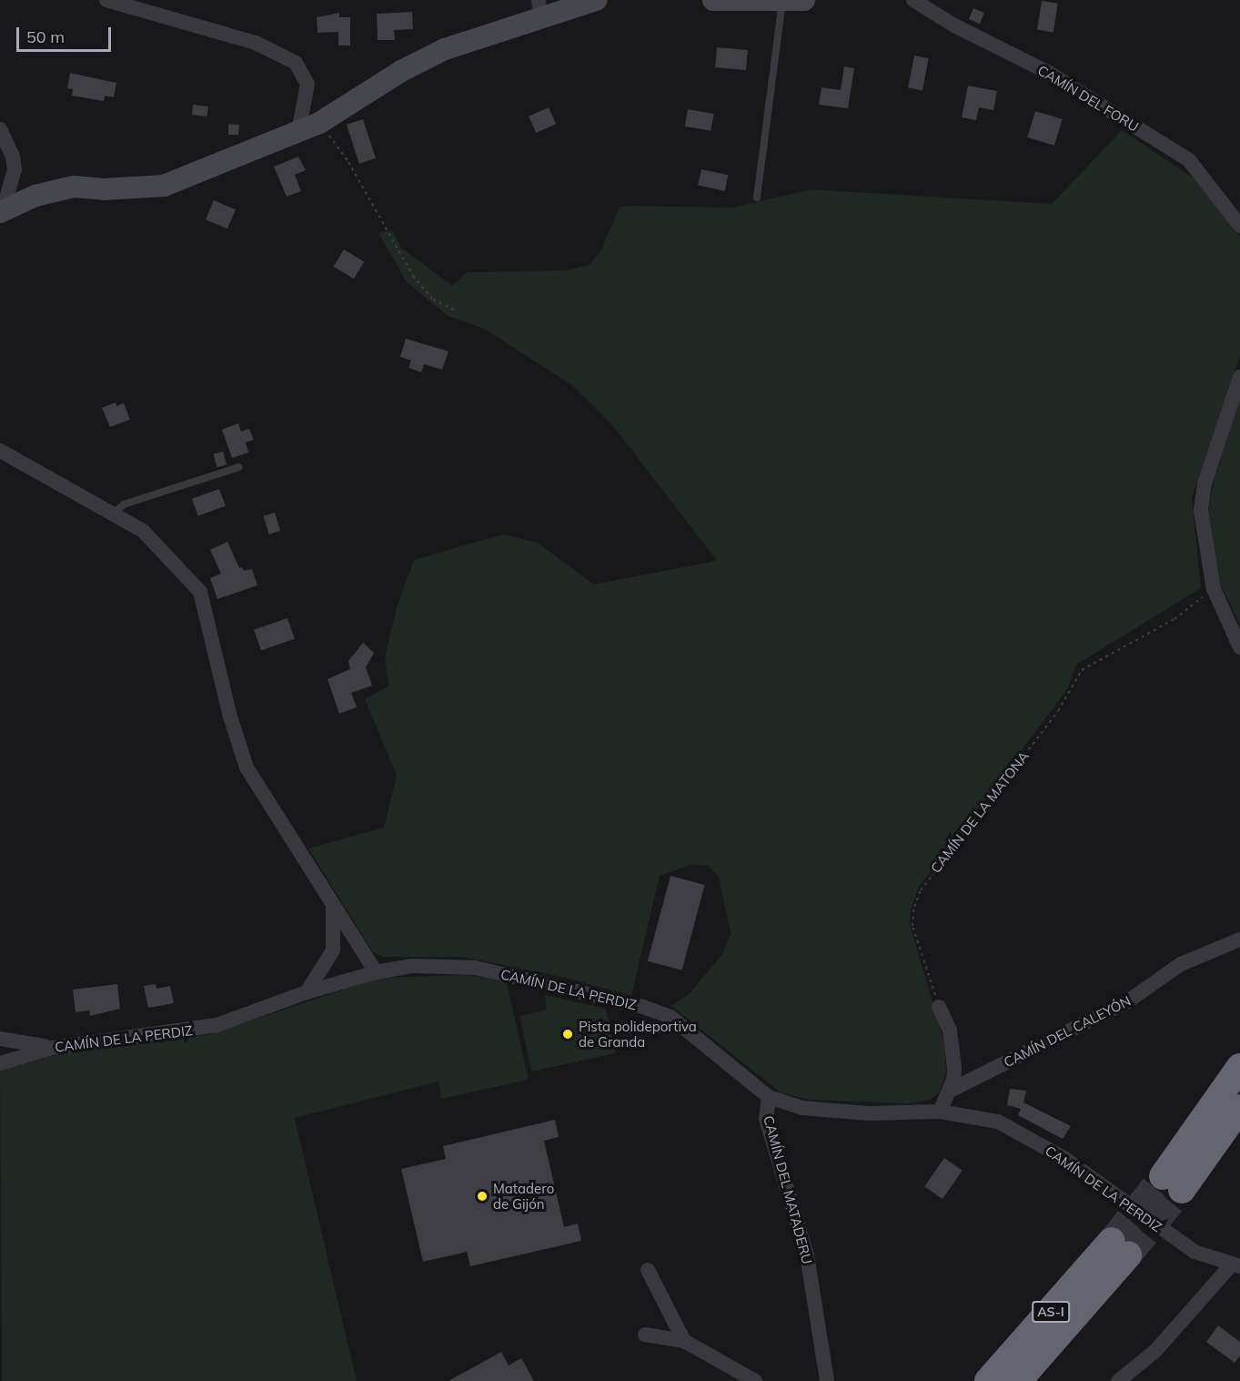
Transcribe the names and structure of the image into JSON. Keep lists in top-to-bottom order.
{
  "streets": {
    "highway": ["AS-I"],
    "street": [
      "CAMÍN DEL FORU",
      "CAMÍN DE LA PERDIZ",
      "CAMÍN DEL CALEYÓN",
      "CAMÍN DEL MATADERU"
    ],
    "path": ["CAMÍN DE LA MATONA"]
  },
  "crossings": [
    ["CAMÍN DE LA PERDIZ", "CAMÍN DEL MATADERU"]
  ],
  "places": ["Pista polideportiva de Granda", "Matadero de Gijón"],
  "scale_bar": "50 m"
}
